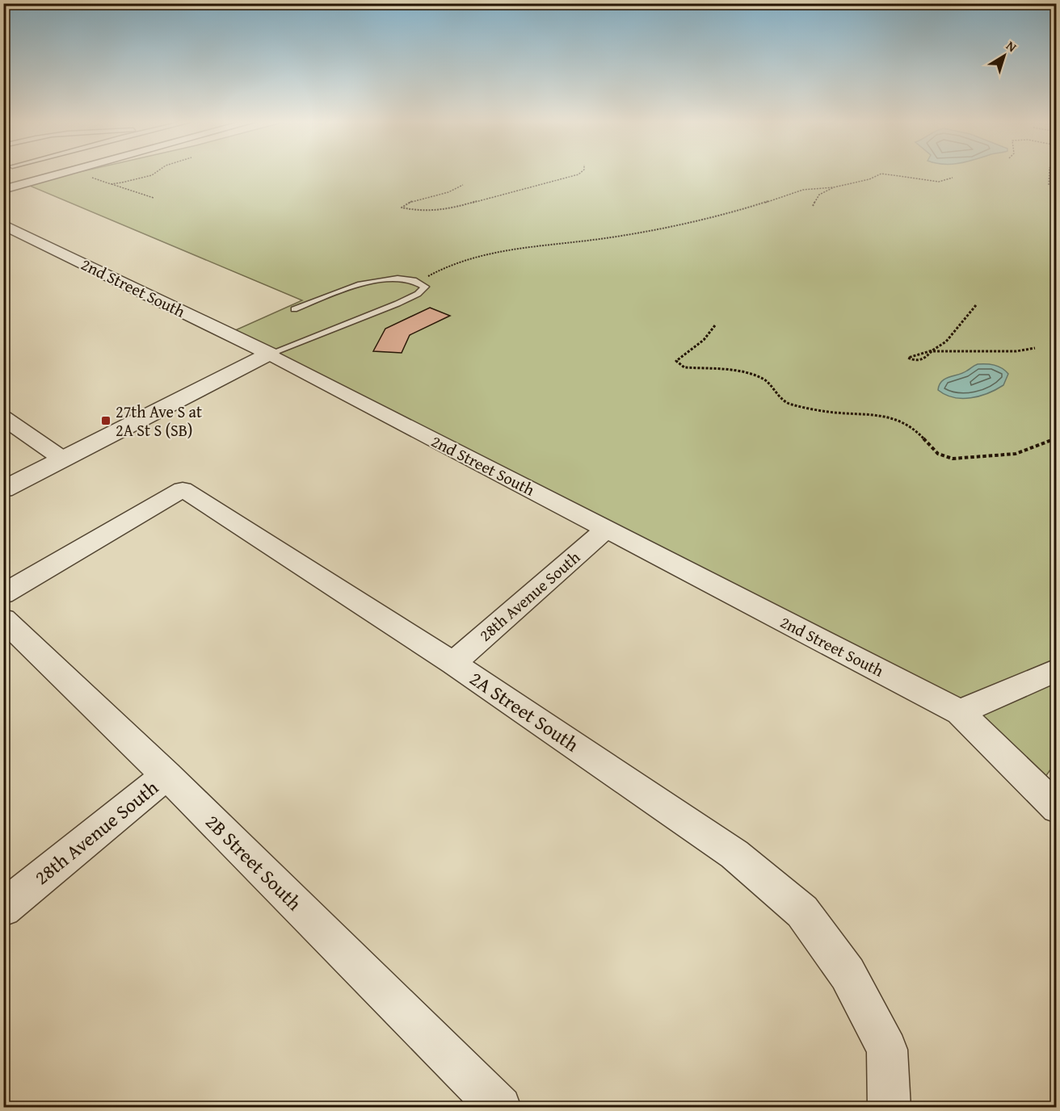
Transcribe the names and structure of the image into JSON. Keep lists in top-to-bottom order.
{
  "streets": {
    "street": [
      "2nd Street South",
      "28th Avenue South",
      "2A Street South",
      "2B Street South"
    ]
  },
  "crossings": [
    ["2nd Street South", "28th Avenue South"],
    ["28th Avenue South", "2A Street South"],
    ["28th Avenue South", "2B Street South"]
  ],
  "places": {
    "transit": ["27th Ave S at 2A St S (SB)"]
  },
  "north": "top right"
}
